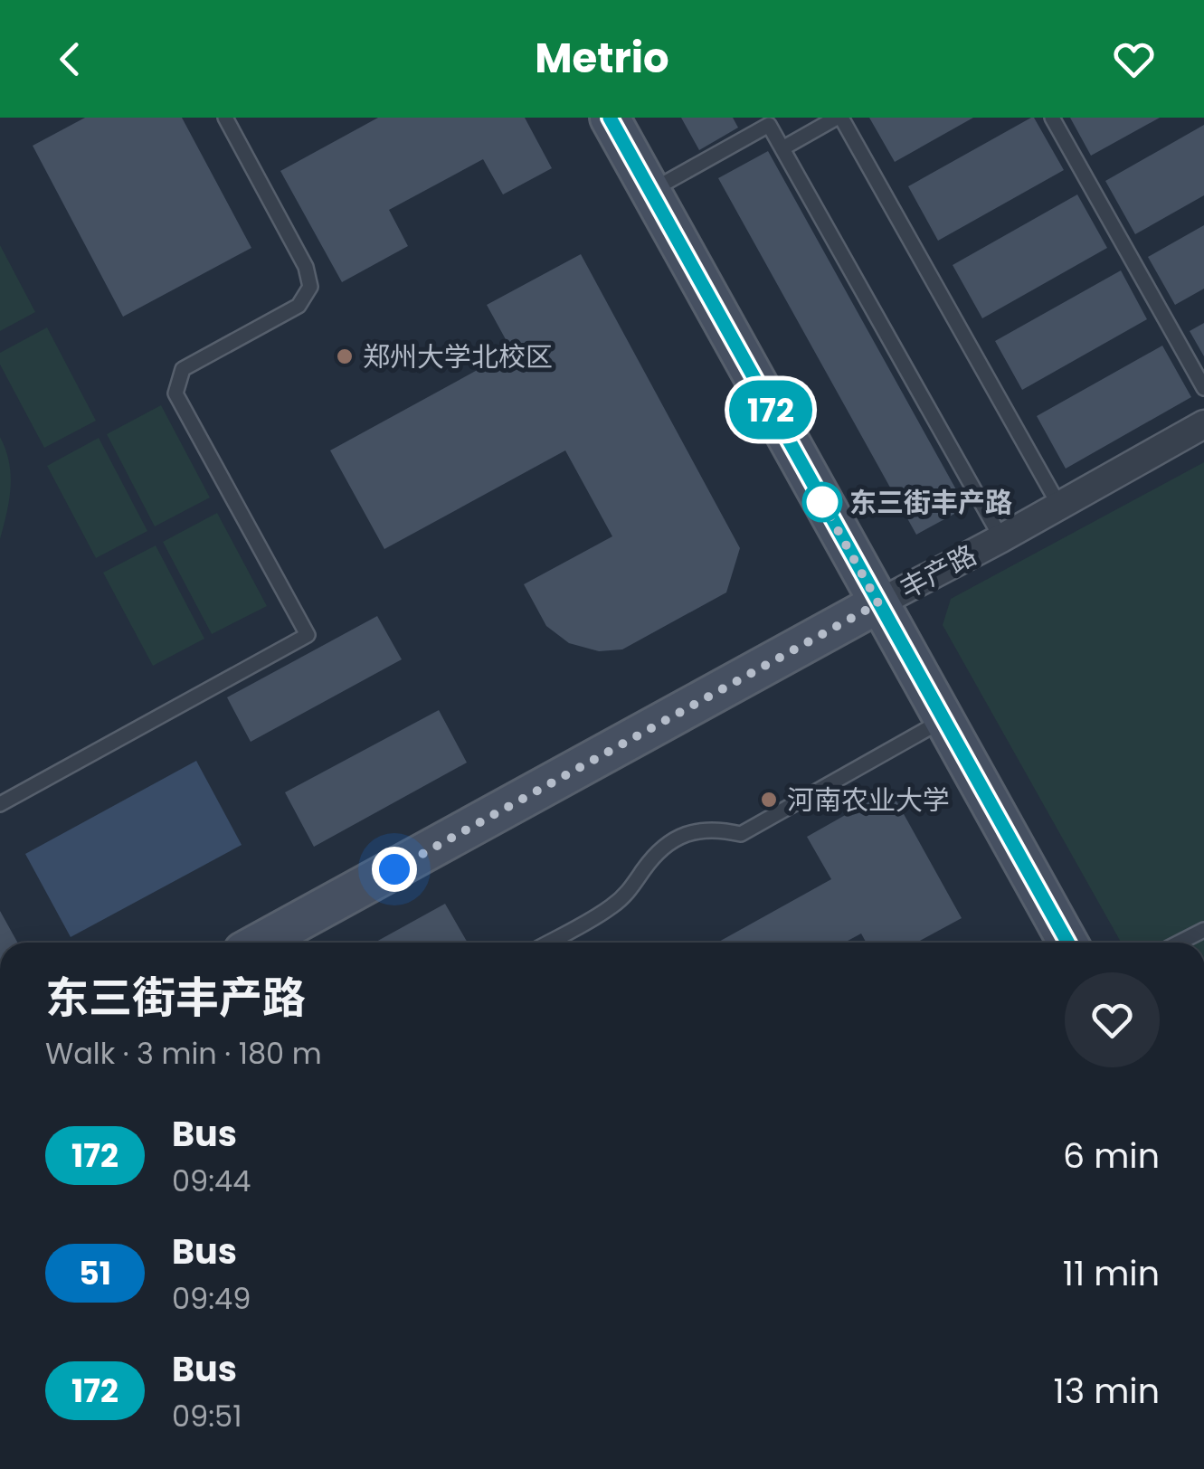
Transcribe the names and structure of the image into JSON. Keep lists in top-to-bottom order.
{
  "streets": {
    "street": ["丰产路"]
  },
  "places": ["郑州大学北校区", "东三街丰产路", "河南农业大学"],
  "lines": ["bus line 172"],
  "page": {
    "header": "Metrio",
    "on_map": "172",
    "heading": ["东三街丰产路", "Walk · 3 min · 180 m"],
    "list": [
      {
        "mark": "172",
        "name": "Bus",
        "note": "09:44",
        "value": "6 min"
      },
      {
        "mark": "51",
        "name": "Bus",
        "note": "09:49",
        "value": "11 min"
      },
      {
        "mark": "172",
        "name": "Bus",
        "note": "09:51",
        "value": "13 min"
      }
    ]
  }
}
